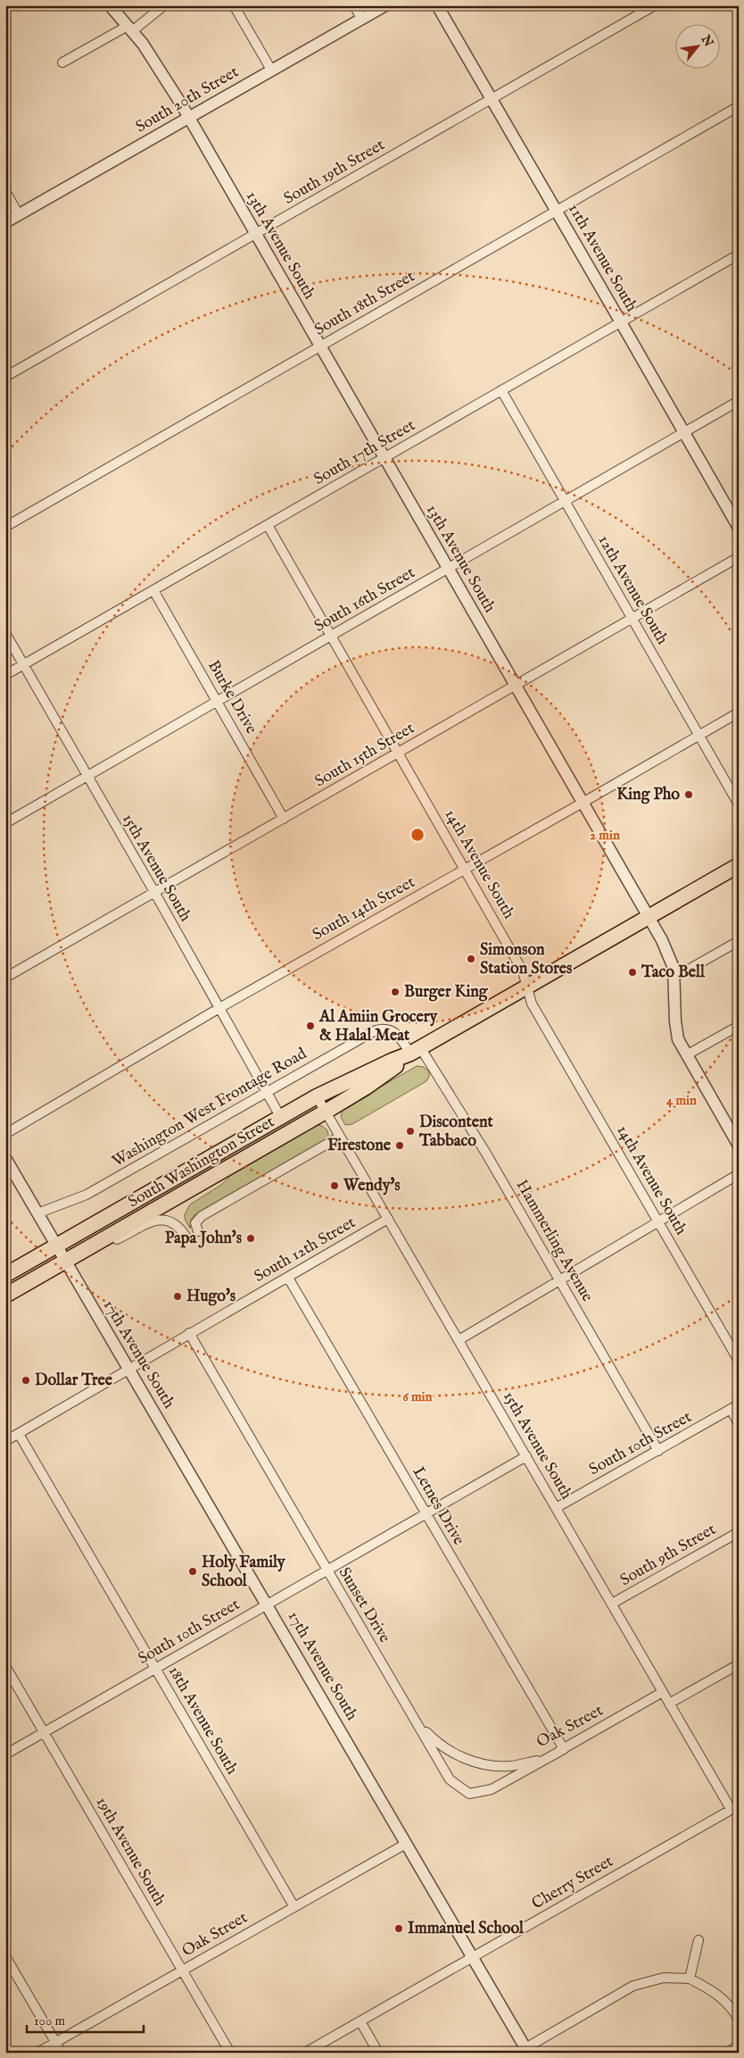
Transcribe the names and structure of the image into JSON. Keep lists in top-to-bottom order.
{
  "streets": {
    "main road": ["South Washington Street"],
    "street": [
      "South 20th Street",
      "South 19th Street",
      "13th Avenue South",
      "11th Avenue South",
      "South 18th Street",
      "South 17th Street",
      "12th Avenue South",
      "South 16th Street",
      "Burke Drive",
      "South 15th Street",
      "14th Avenue South",
      "15th Avenue South",
      "South 14th Street",
      "Washington West Frontage Road",
      "Hammerling Avenue",
      "South 12th Street",
      "17th Avenue South",
      "South 10th Street",
      "Letnes Drive",
      "South 9th Street",
      "Sunset Drive",
      "18th Avenue South",
      "Oak Street",
      "19th Avenue South",
      "Cherry Street"
    ]
  },
  "crossings": [
    ["South 20th Street", "13th Avenue South"],
    ["South 19th Street", "13th Avenue South"],
    ["South 19th Street", "11th Avenue South"],
    ["13th Avenue South", "South 18th Street"],
    ["13th Avenue South", "South 17th Street"],
    ["13th Avenue South", "South 16th Street"],
    ["13th Avenue South", "South 15th Street"],
    ["13th Avenue South", "South 14th Street"],
    ["13th Avenue South", "South Washington Street"],
    ["11th Avenue South", "South 18th Street"],
    ["11th Avenue South", "South 17th Street"],
    ["11th Avenue South", "South 16th Street"],
    ["South 17th Street", "12th Avenue South"],
    ["South 17th Street", "Burke Drive"],
    ["South 17th Street", "14th Avenue South"],
    ["South 17th Street", "15th Avenue South"],
    ["12th Avenue South", "South 16th Street"],
    ["12th Avenue South", "South 15th Street"],
    ["12th Avenue South", "South 14th Street"],
    ["South 16th Street", "Burke Drive"],
    ["South 16th Street", "14th Avenue South"],
    ["South 16th Street", "15th Avenue South"],
    ["Burke Drive", "South 15th Street"],
    ["South 15th Street", "14th Avenue South"],
    ["South 15th Street", "15th Avenue South"],
    ["14th Avenue South", "South 14th Street"],
    ["14th Avenue South", "South Washington Street"],
    ["15th Avenue South", "South 14th Street"],
    ["15th Avenue South", "Washington West Frontage Road"],
    ["15th Avenue South", "South Washington Street"],
    ["15th Avenue South", "South 12th Street"],
    ["15th Avenue South", "South 10th Street"],
    ["15th Avenue South", "South 9th Street"],
    ["15th Avenue South", "Oak Street"],
    ["15th Avenue South", "Cherry Street"],
    ["Washington West Frontage Road", "South Washington Street"],
    ["Washington West Frontage Road", "Hammerling Avenue"],
    ["Washington West Frontage Road", "17th Avenue South"],
    ["South Washington Street", "Hammerling Avenue"],
    ["South Washington Street", "17th Avenue South"],
    ["Hammerling Avenue", "South 10th Street"],
    ["South 12th Street", "17th Avenue South"],
    ["South 12th Street", "Letnes Drive"],
    ["South 12th Street", "Sunset Drive"],
    ["South 12th Street", "18th Avenue South"],
    ["17th Avenue South", "South 10th Street"],
    ["17th Avenue South", "Oak Street"],
    ["17th Avenue South", "Cherry Street"],
    ["South 10th Street", "Letnes Drive"],
    ["South 10th Street", "Sunset Drive"],
    ["South 10th Street", "18th Avenue South"],
    ["South 10th Street", "19th Avenue South"],
    ["Letnes Drive", "Sunset Drive"],
    ["Letnes Drive", "Oak Street"],
    ["Sunset Drive", "Oak Street"],
    ["18th Avenue South", "Oak Street"],
    ["Oak Street", "19th Avenue South"]
  ],
  "places": [
    "King Pho",
    "Simonson Station Stores",
    "Taco Bell",
    "Burger King",
    "Al Amiin Grocery & Halal Meat",
    "Discontent Tabbaco",
    "Firestone",
    "Wendy's",
    "Papa John's",
    "Hugo's",
    "Dollar Tree",
    "Holy Family School",
    "Immanuel School"
  ],
  "scale_bar": "100 m",
  "north": "top right",
  "rings": ["2 min", "4 min", "6 min"]
}
